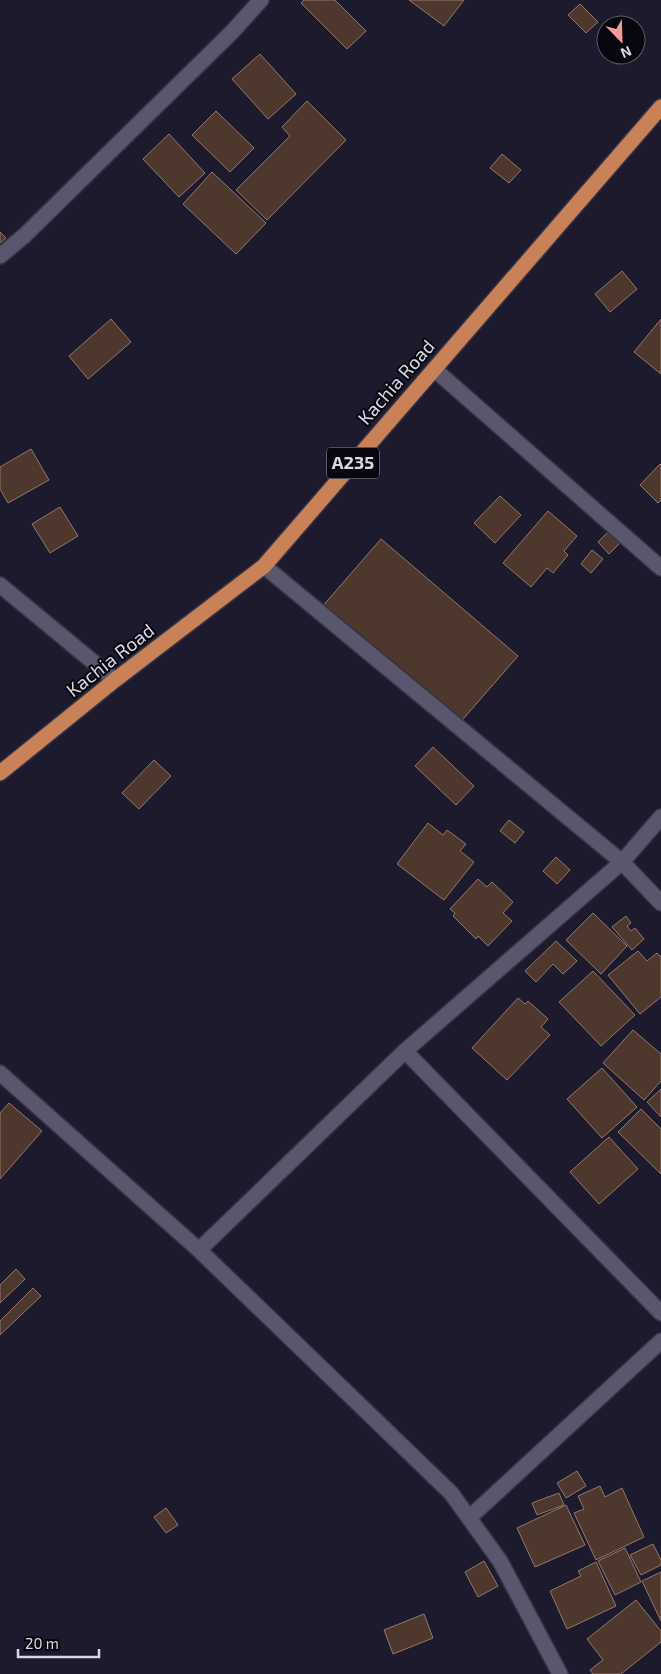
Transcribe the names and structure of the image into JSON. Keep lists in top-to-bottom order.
{
  "streets": {
    "highway": ["Kachia Road", "A235"]
  },
  "scale_bar": "20 m",
  "north": "bottom right"
}
